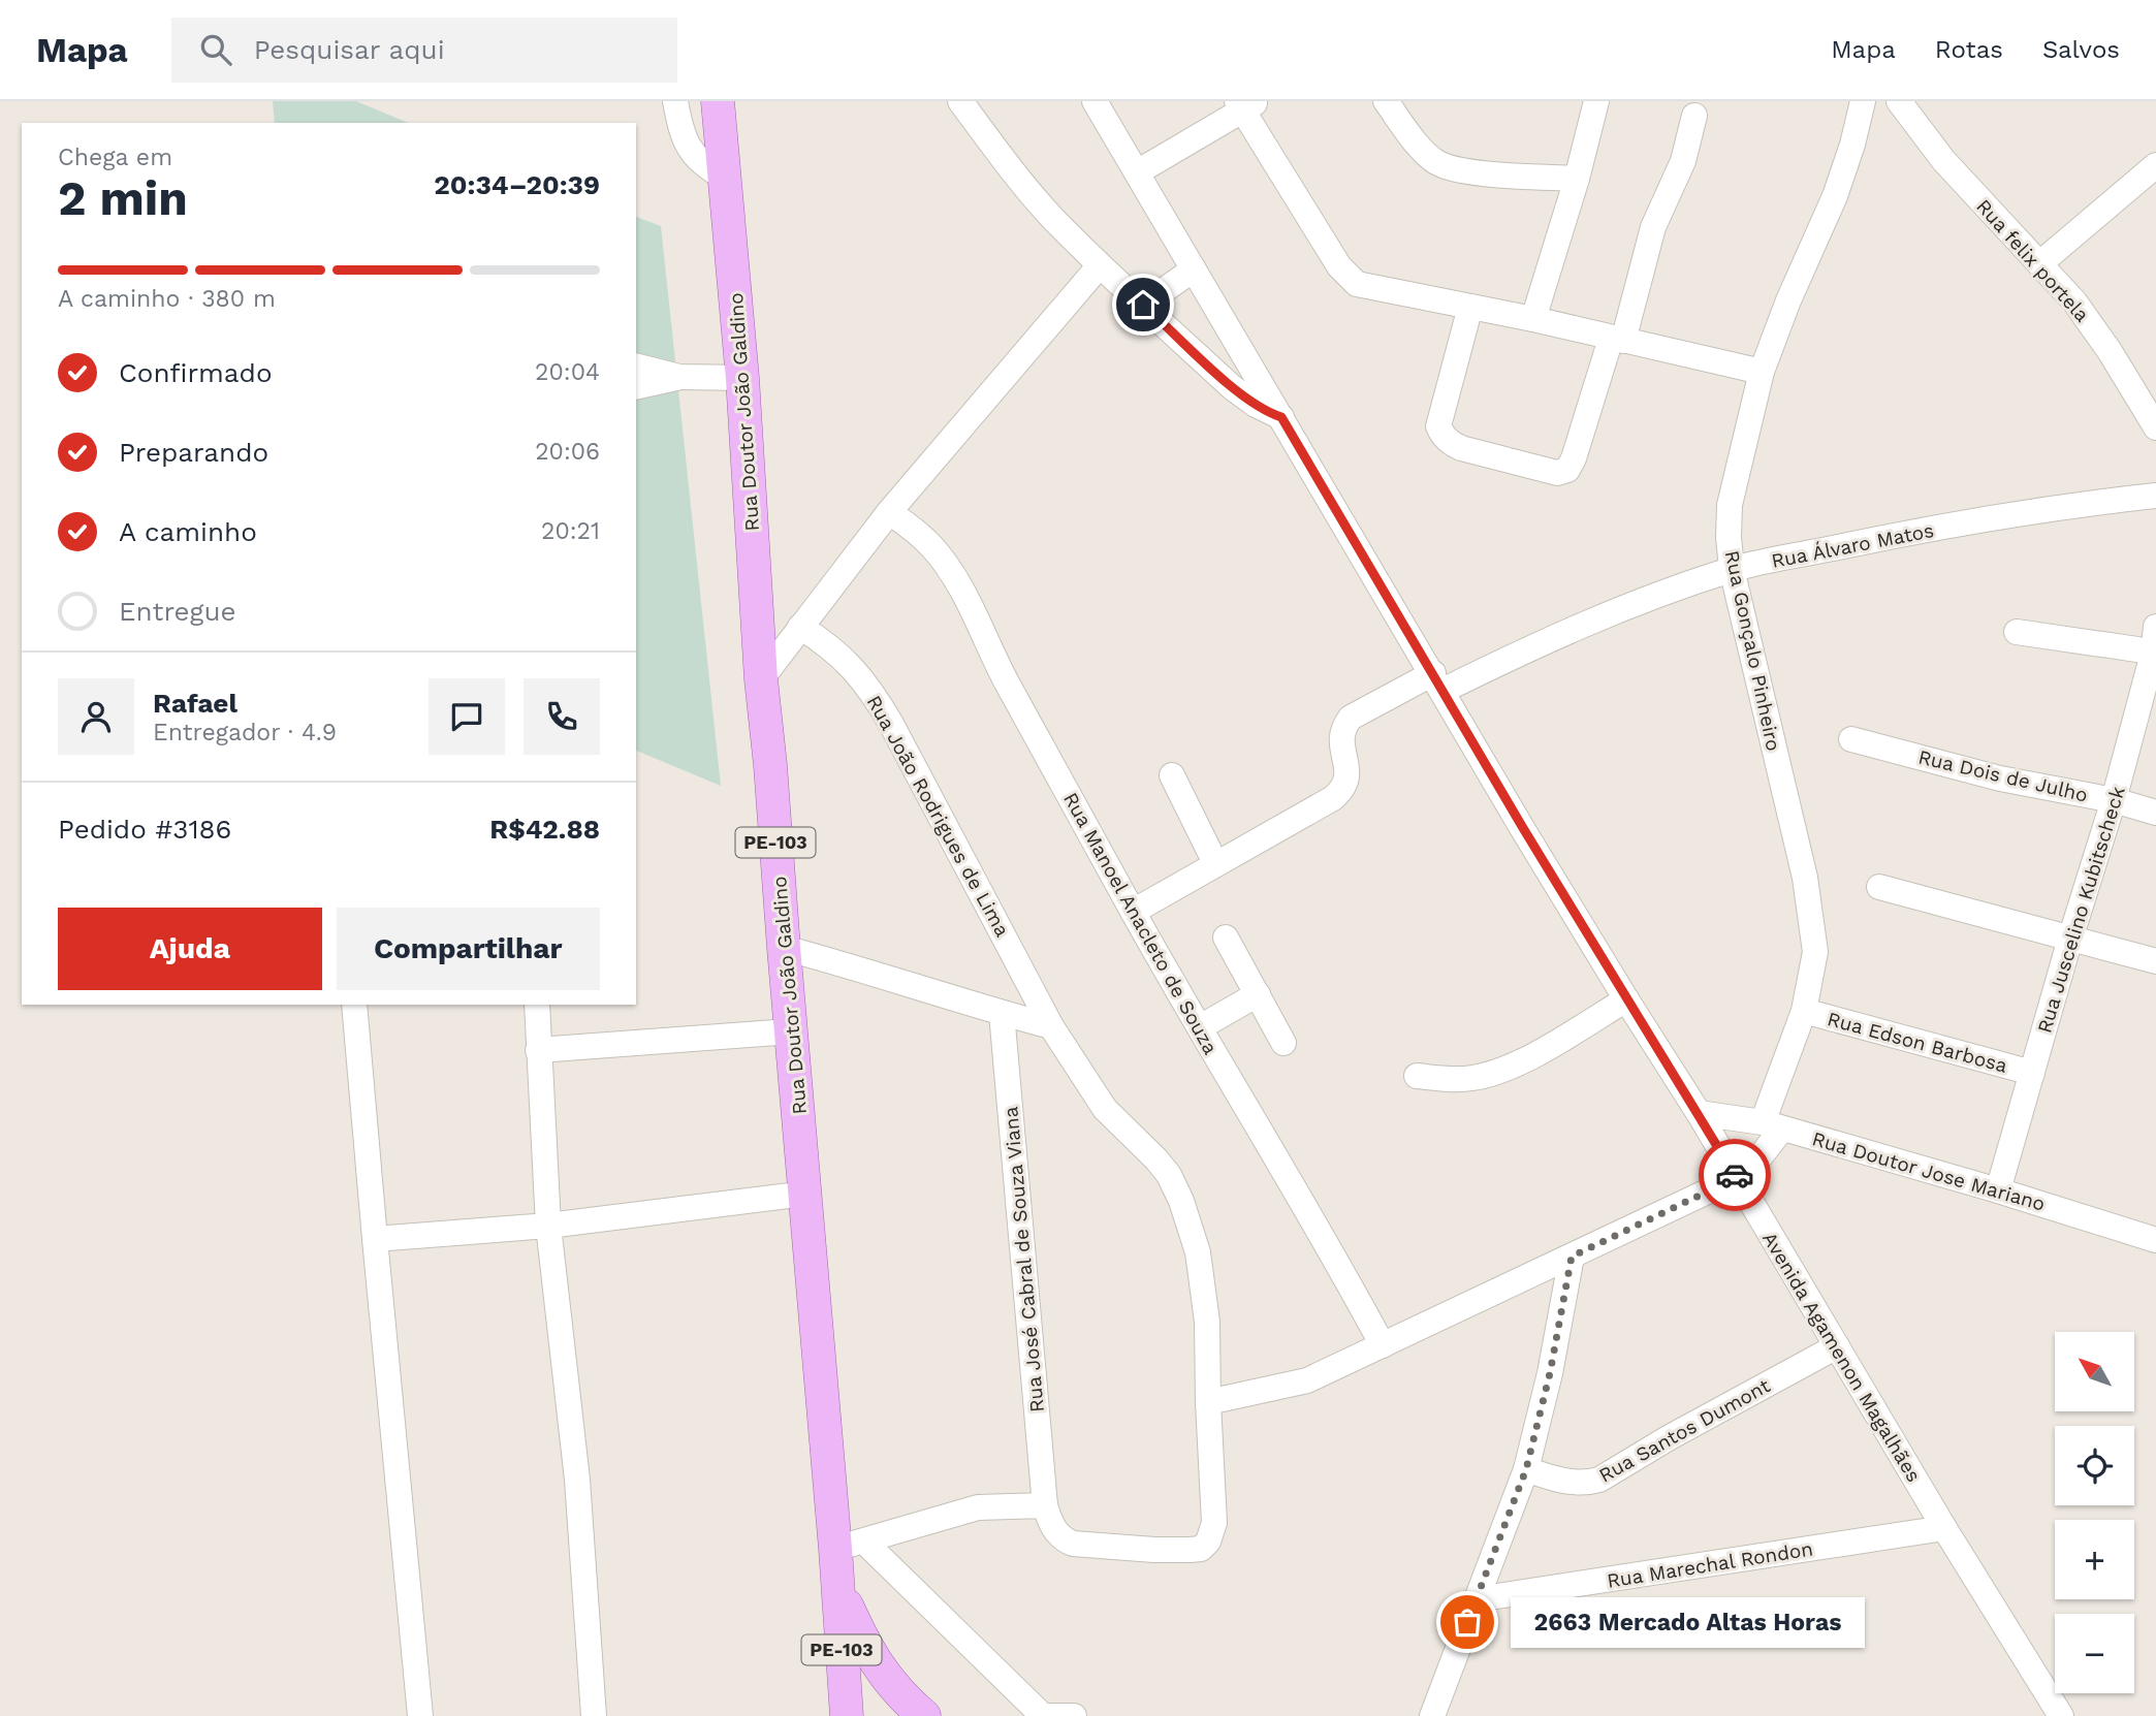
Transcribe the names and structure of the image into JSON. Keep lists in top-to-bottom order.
{
  "streets": {
    "main road": ["Rua Doutor João Galdino", "PE-103"],
    "street": [
      "Rua felix portela",
      "Rua Álvaro Matos",
      "Rua Gonçalo Pinheiro",
      "Rua Dois de Julho",
      "Rua João Rodrigues de Lima",
      "Rua Juscelino Kubitscheck",
      "Rua Manoel Anacleto de Souza",
      "Rua Edson Barbosa",
      "Rua Doutor Jose Mariano",
      "Rua José Cabral de Souza Viana",
      "Avenida Agamenon Magalhães",
      "Rua Santos Dumont",
      "Rua Marechal Rondon"
    ]
  },
  "crossings": [
    ["Rua Álvaro Matos", "Rua Gonçalo Pinheiro"],
    ["Rua Álvaro Matos", "Rua Manoel Anacleto de Souza"],
    ["Rua Álvaro Matos", "Avenida Agamenon Magalhães"],
    ["Rua Gonçalo Pinheiro", "Rua João Rodrigues de Lima"],
    ["Rua Gonçalo Pinheiro", "Rua Manoel Anacleto de Souza"],
    ["Rua Gonçalo Pinheiro", "Rua Edson Barbosa"],
    ["Rua Gonçalo Pinheiro", "Rua Doutor Jose Mariano"],
    ["Rua Gonçalo Pinheiro", "Avenida Agamenon Magalhães"],
    ["Rua Dois de Julho", "Rua Juscelino Kubitscheck"],
    ["Rua João Rodrigues de Lima", "Rua José Cabral de Souza Viana"],
    ["Rua Juscelino Kubitscheck", "Rua Edson Barbosa"],
    ["Rua Juscelino Kubitscheck", "Rua Doutor Jose Mariano"],
    ["Rua Doutor Jose Mariano", "Avenida Agamenon Magalhães"],
    ["Avenida Agamenon Magalhães", "Rua Santos Dumont"],
    ["Avenida Agamenon Magalhães", "Rua Marechal Rondon"]
  ],
  "places": ["2663 Mercado Altas Horas"],
  "north": "top left",
  "page": {
    "header": "Mapa",
    "search": "Pesquisar aqui",
    "nav": ["Mapa", "Rotas", "Salvos"],
    "heading": ["2 min", "Chega em", "20:34–20:39"],
    "panel": [
      "Rafael",
      "Entregador · 4.9",
      "Pedido #3186",
      "R$42.88"
    ],
    "bar": "A caminho · 380 m",
    "list": [
      ["Confirmado", "20:04"],
      ["Preparando", "20:06"],
      ["A caminho", "20:21"],
      "Entregue"
    ],
    "buttons": ["Ajuda", "Compartilhar"],
    "map_buttons": ["+", "−"],
    "bubble": "2663 Mercado Altas Horas"
  }
}
